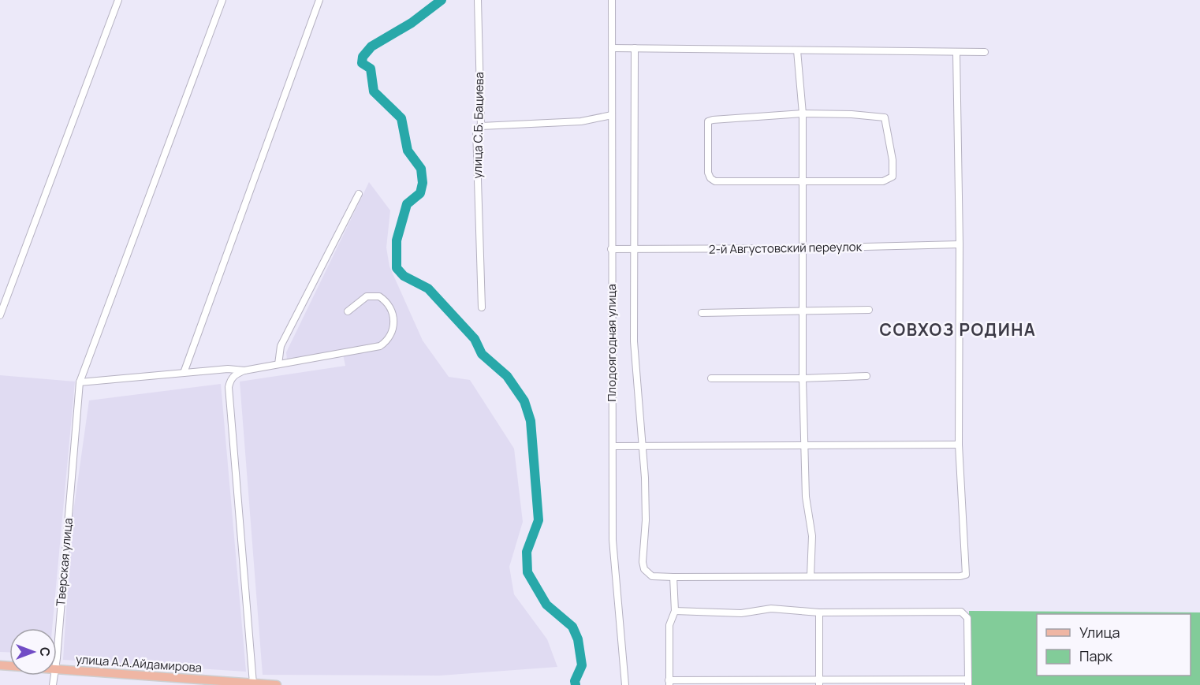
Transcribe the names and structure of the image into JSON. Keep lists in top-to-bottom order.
{
  "streets": {
    "main road": ["улица А.А.Айдамирова"],
    "street": [
      "улица С.Б. Бациева",
      "2-й Августовский переулок",
      "Плодоягодная улица",
      "Тверская улица"
    ]
  },
  "crossings": [
    ["2-й Августовский переулок", "Плодоягодная улица"]
  ],
  "districts": ["СОВХОЗ РОДИНА"],
  "legend": ["Улица", "Парк"],
  "north": "right"
}
